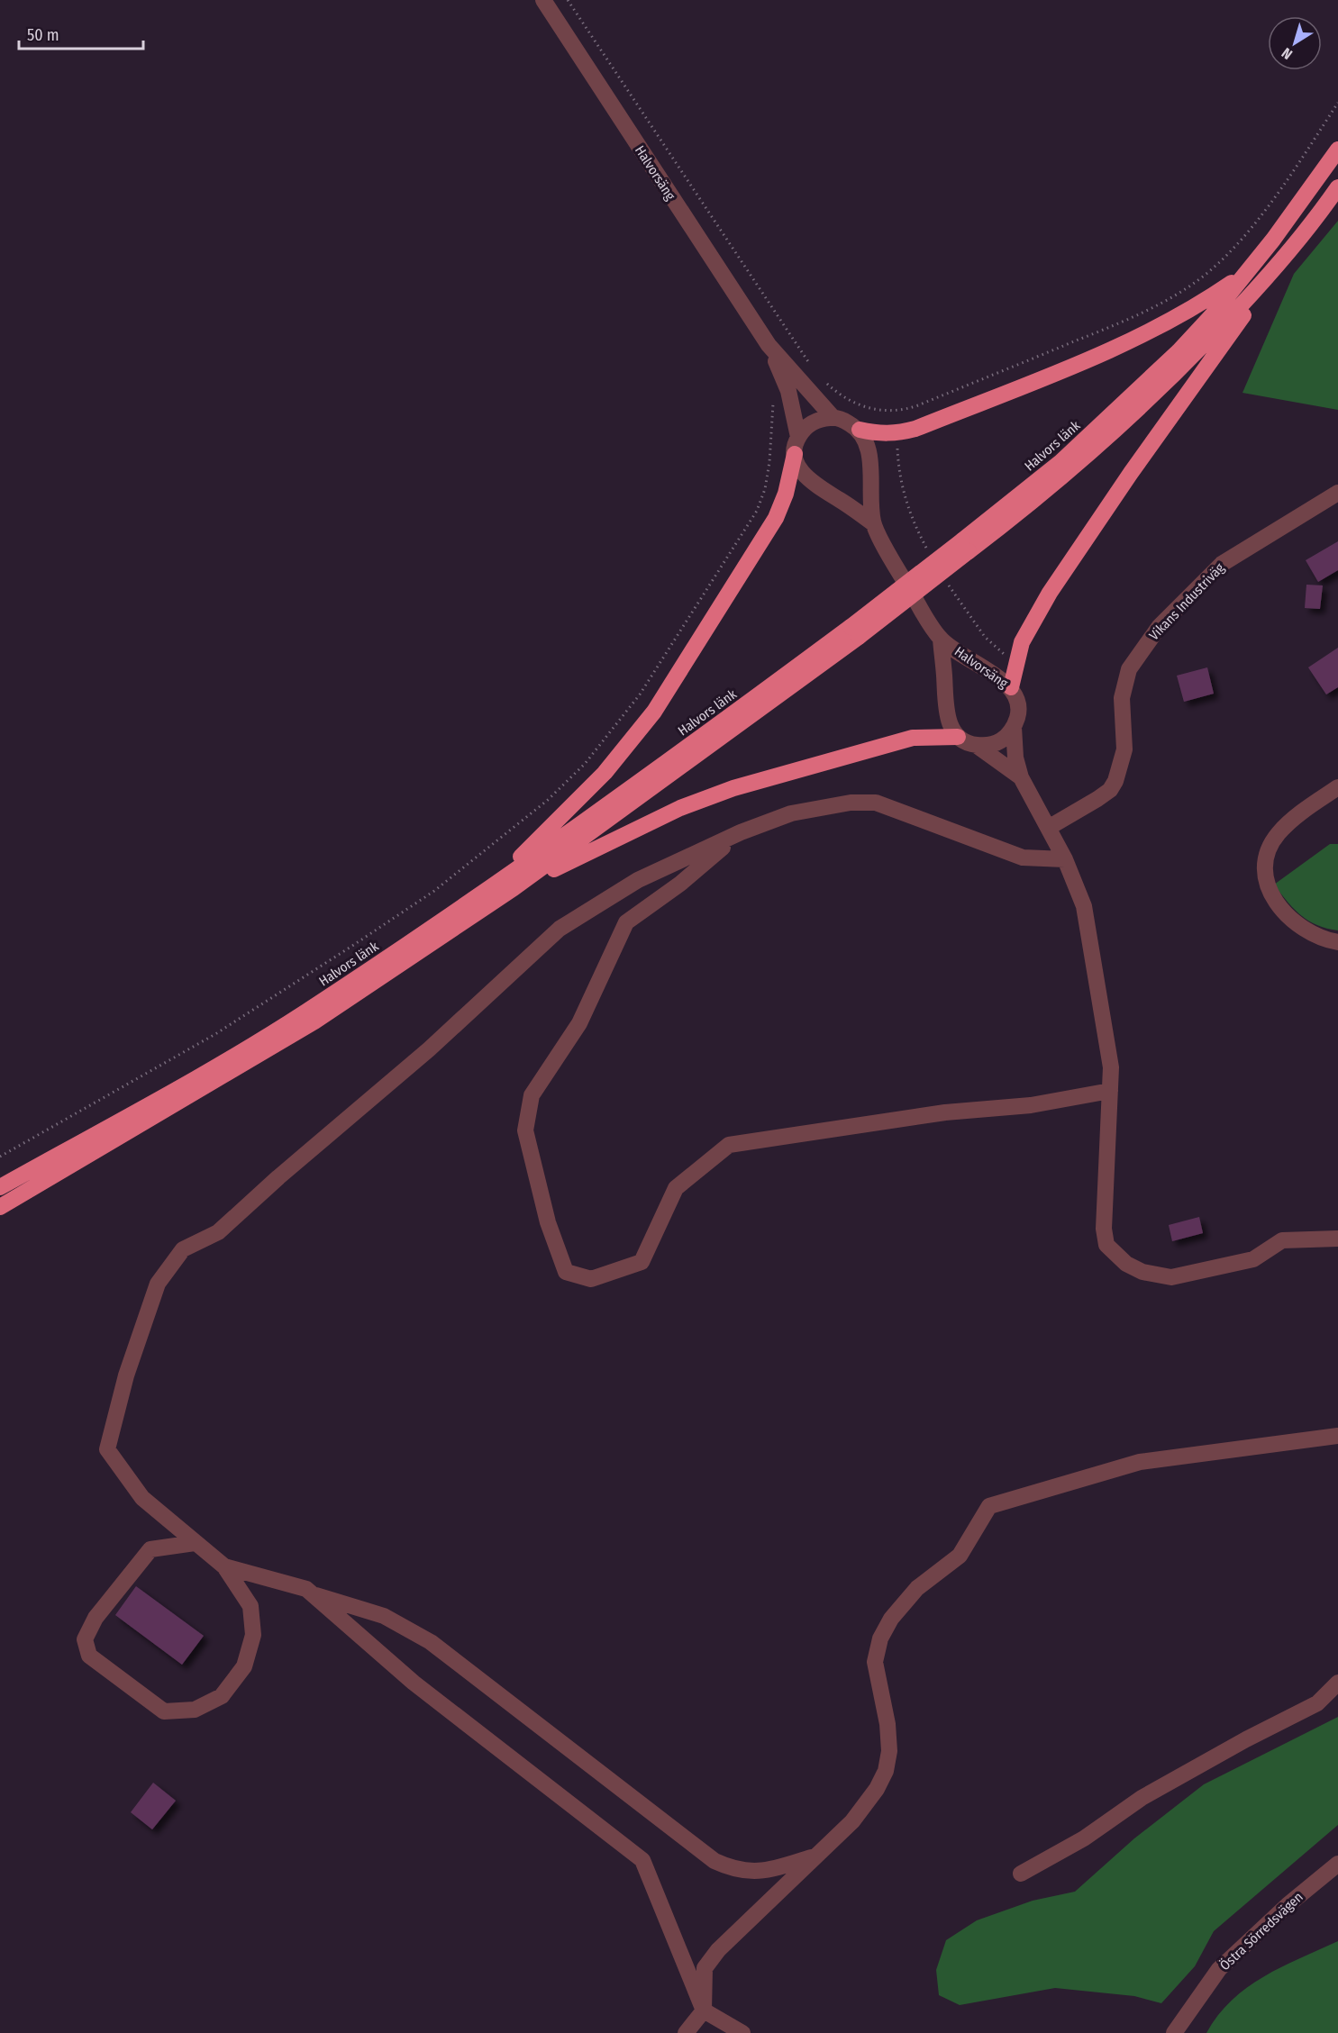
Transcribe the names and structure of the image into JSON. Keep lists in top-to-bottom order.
{
  "streets": {
    "highway": ["Halvors länk"],
    "street": ["Halvorsäng", "Vikans Industriväg", "Östra Sörredsvägen"]
  },
  "scale_bar": "50 m",
  "north": "bottom left"
}
